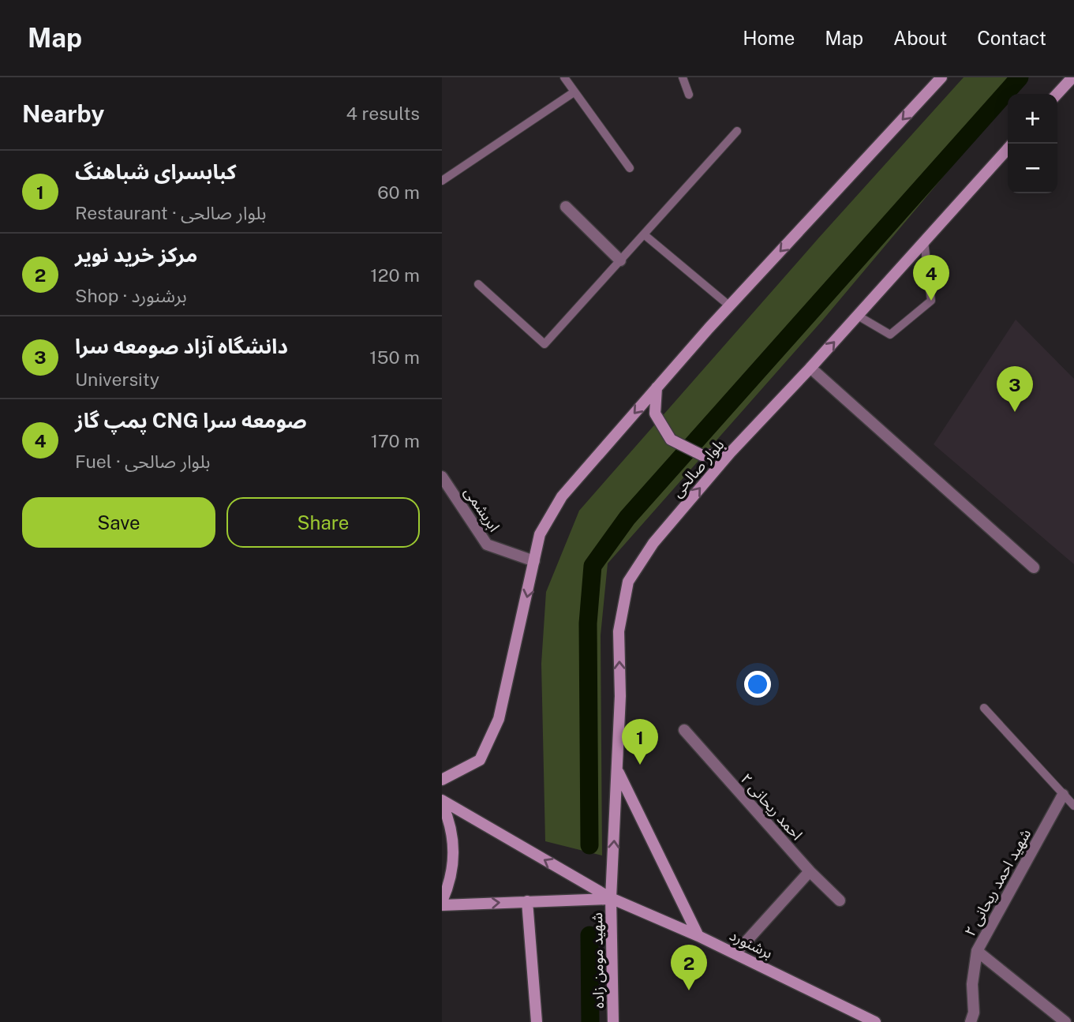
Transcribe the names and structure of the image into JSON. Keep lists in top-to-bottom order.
{
  "streets": {
    "street": [
      "بلوار صالحی",
      "ابریشمی",
      "احمد ریحانی ۲",
      "شهید احمد ریحانی ۲",
      "برشنورد",
      "شهید مومن زاده"
    ]
  },
  "crossings": [
    ["بلوار صالحی", "برشنورد"],
    ["بلوار صالحی", "شهید مومن زاده"],
    ["برشنورد", "شهید مومن زاده"]
  ],
  "page": {
    "header": "Map",
    "nav": [
      "Home",
      "Map",
      "About",
      "Contact"
    ],
    "heading": ["Nearby", "4 results"],
    "map_buttons": ["+", "−"],
    "list": [
      {
        "mark": "1",
        "name": "کبابسرای شباهنگ",
        "note": "Restaurant · بلوار صالحی",
        "value": "60 m"
      },
      {
        "mark": "2",
        "name": "مرکز خرید نویر",
        "note": "Shop · برشنورد",
        "value": "120 m"
      },
      {
        "mark": "3",
        "name": "دانشگاه آزاد صومعه سرا",
        "note": "University",
        "value": "150 m"
      },
      {
        "mark": "4",
        "name": "پمپ گاز CNG صومعه سرا",
        "note": "Fuel · بلوار صالحی",
        "value": "170 m"
      }
    ],
    "pins": [
      "4",
      "3",
      "1",
      "2"
    ],
    "buttons": ["Save", "Share"]
  }
}
